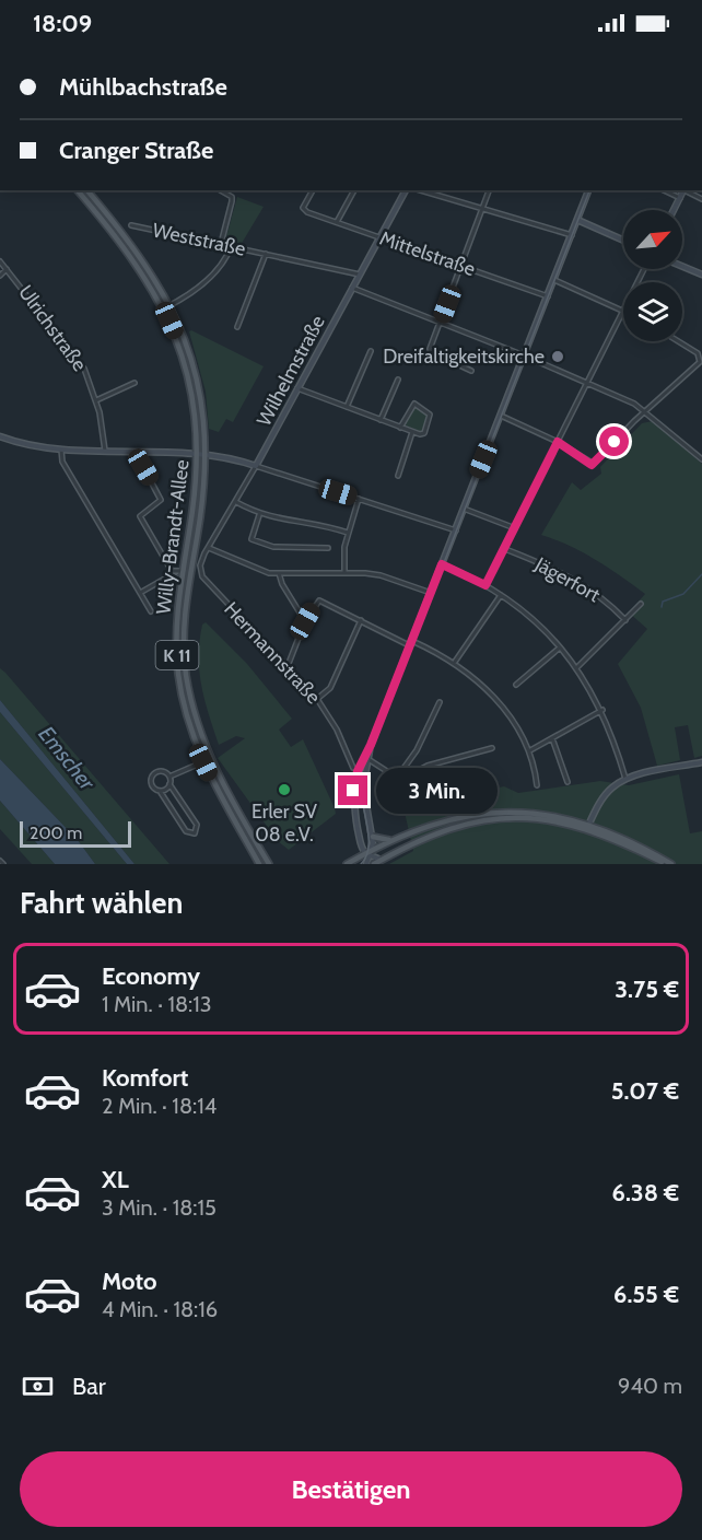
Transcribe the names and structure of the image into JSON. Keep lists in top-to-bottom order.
{
  "streets": {
    "main road": ["Willy-Brandt-Allee", "K 11"],
    "street": [
      "Weststraße",
      "Mittelstraße",
      "Ulrichstraße",
      "Wilhelmstraße",
      "Jägerfort",
      "Hermannstraße"
    ]
  },
  "crossings": [
    ["Weststraße", "Wilhelmstraße"],
    ["Mittelstraße", "Wilhelmstraße"],
    ["Wilhelmstraße", "Hermannstraße"]
  ],
  "water": ["Emscher"],
  "places": ["Dreifaltigkeitskirche", "Erler SV 08 e.V."],
  "scale_bar": "200 m",
  "north": "top right",
  "page": {
    "status": "18:09",
    "banner": ["Mühlbachstraße", "Cranger Straße"],
    "bubble": "3 Min.",
    "scale": "200 m",
    "heading": "Fahrt wählen",
    "list": [
      {
        "name": "Economy",
        "note": "1 Min. · 18:13",
        "value": "3.75 €"
      },
      {
        "name": "Komfort",
        "note": "2 Min. · 18:14",
        "value": "5.07 €"
      },
      {
        "name": "XL",
        "note": "3 Min. · 18:15",
        "value": "6.38 €"
      },
      {
        "name": "Moto",
        "note": "4 Min. · 18:16",
        "value": "6.55 €"
      }
    ],
    "pay": ["Bar", "940 m"],
    "buttons": "Bestätigen"
  }
}
